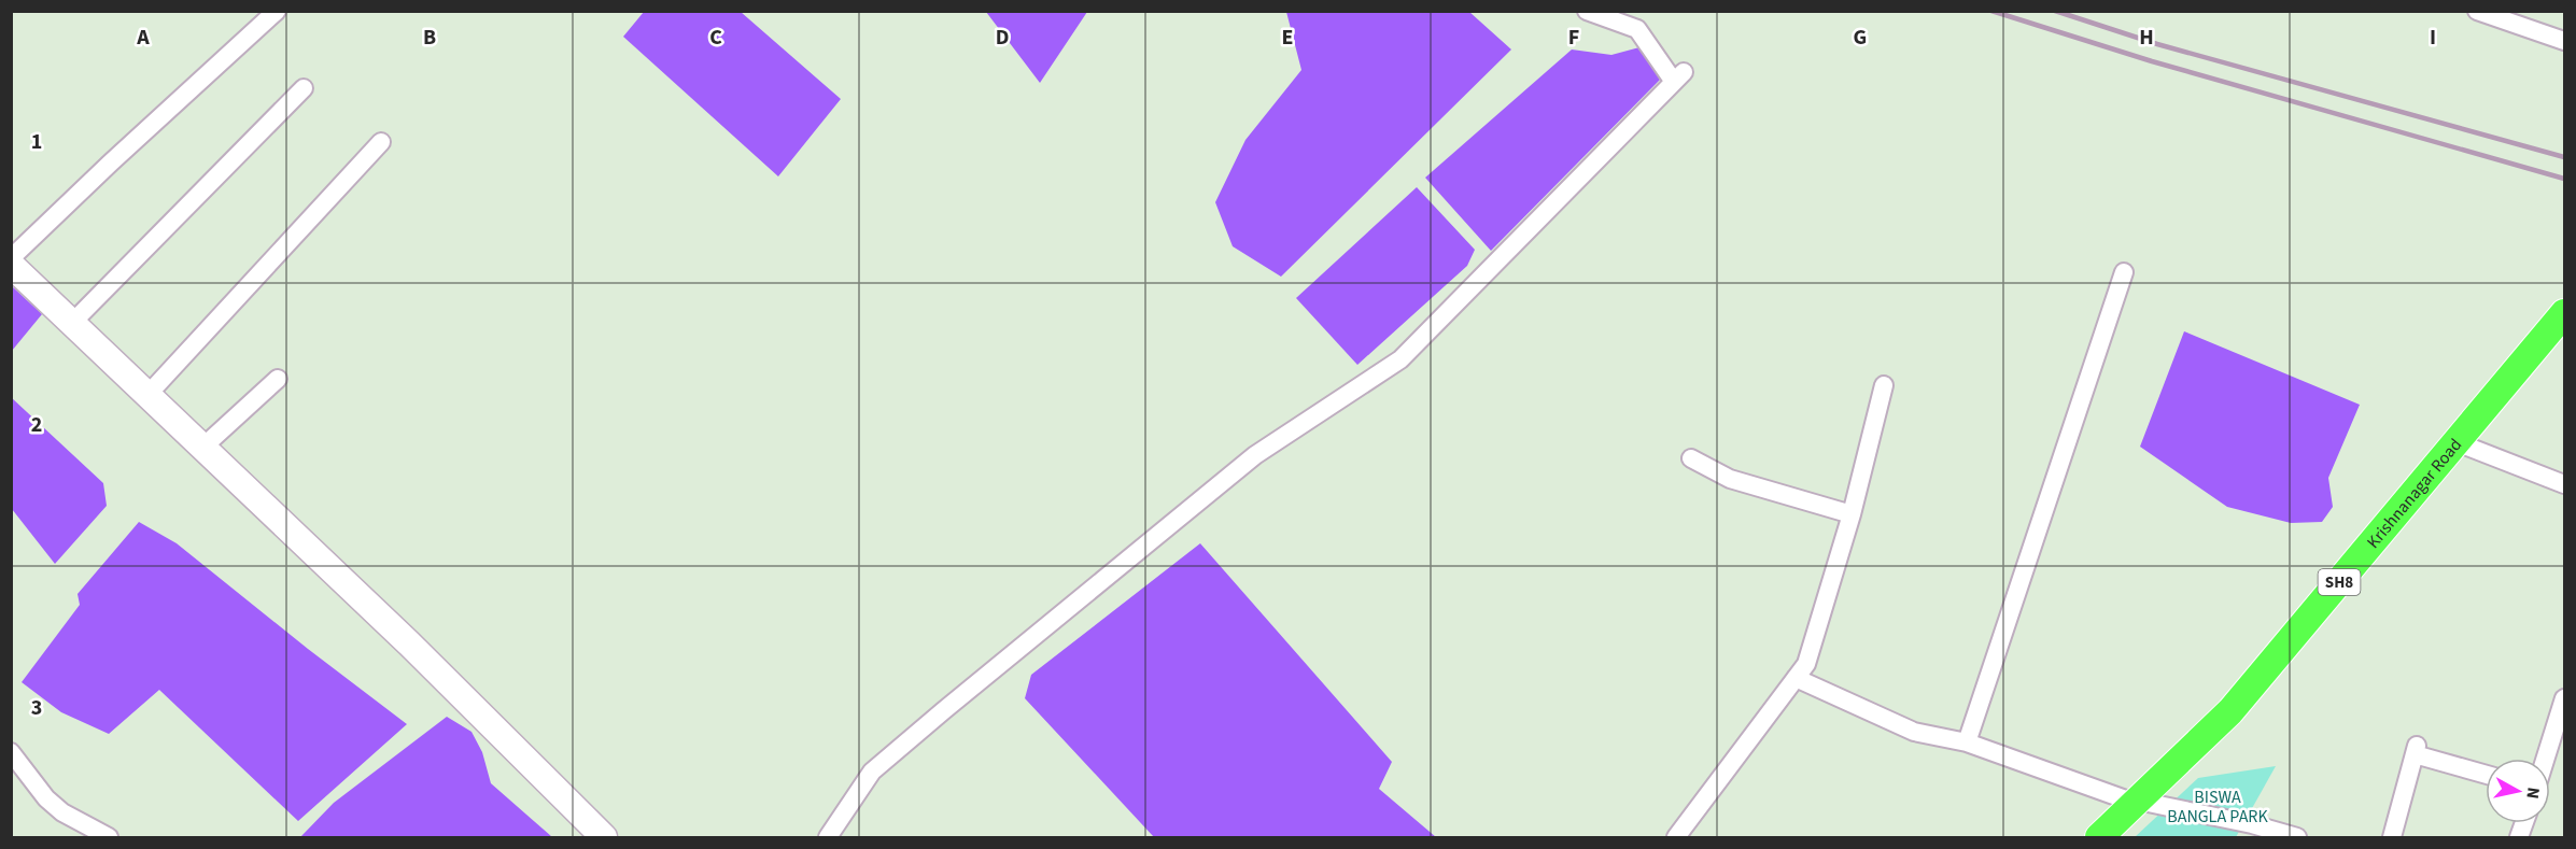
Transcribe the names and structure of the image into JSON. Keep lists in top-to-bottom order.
{
  "streets": {
    "main road": ["Krishnanagar Road", "SH8"]
  },
  "parks": ["BISWA BANGLA PARK"],
  "north": "right",
  "grid": {
    "columns": [
      "A",
      "B",
      "C",
      "D",
      "E",
      "F",
      "G",
      "H",
      "I"
    ],
    "rows": ["1", "2", "3"]
  }
}
